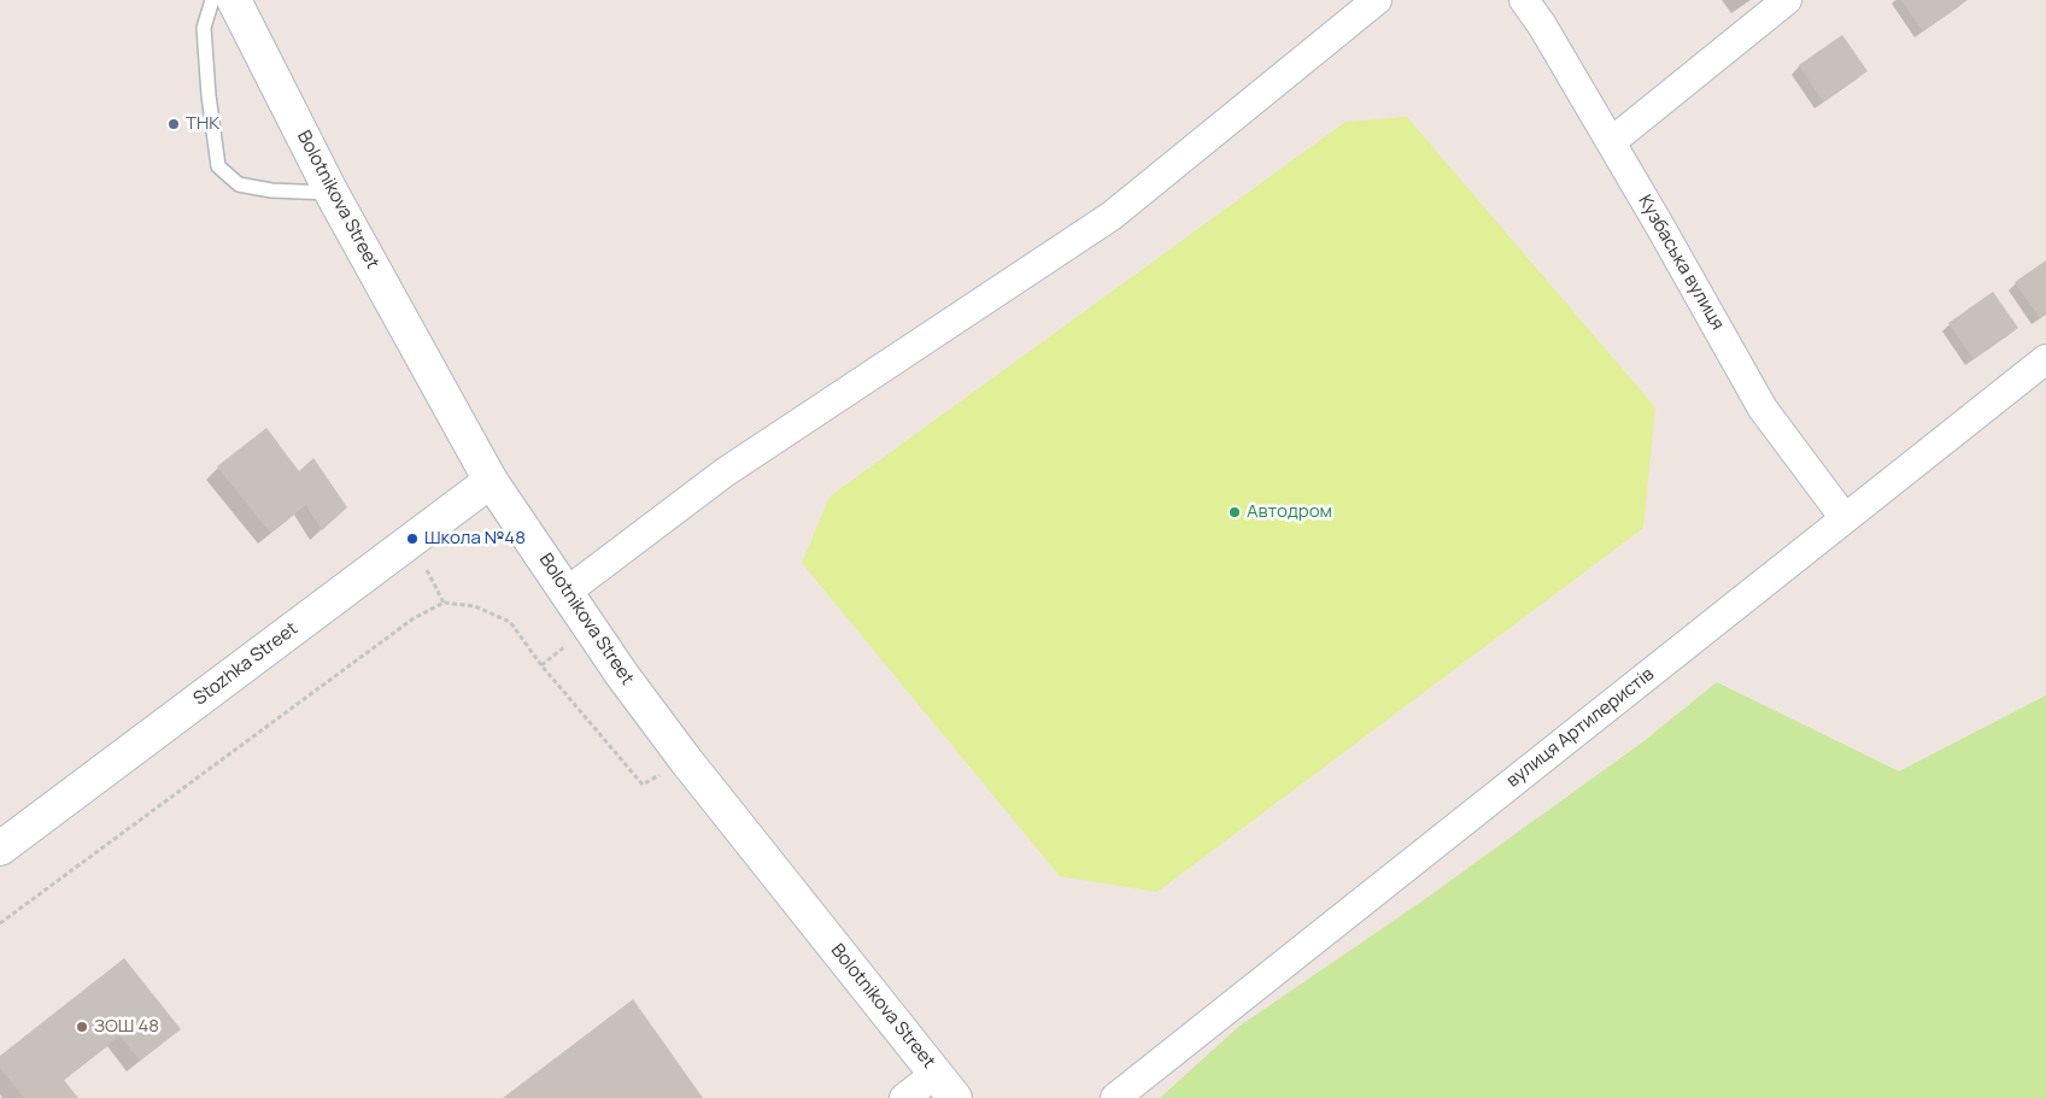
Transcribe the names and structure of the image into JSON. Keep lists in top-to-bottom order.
{
  "streets": {
    "main road": ["Bolotnikova Street", "Stozhka Street"],
    "street": ["Кузбаська вулиця", "вулиця Артилеристів"]
  },
  "crossings": [
    ["Bolotnikova Street", "Stozhka Street"],
    ["Кузбаська вулиця", "вулиця Артилеристів"]
  ],
  "places": [
    "ТНК",
    "Автодром",
    "Школа №48",
    "ЗОШ 48"
  ]
}
